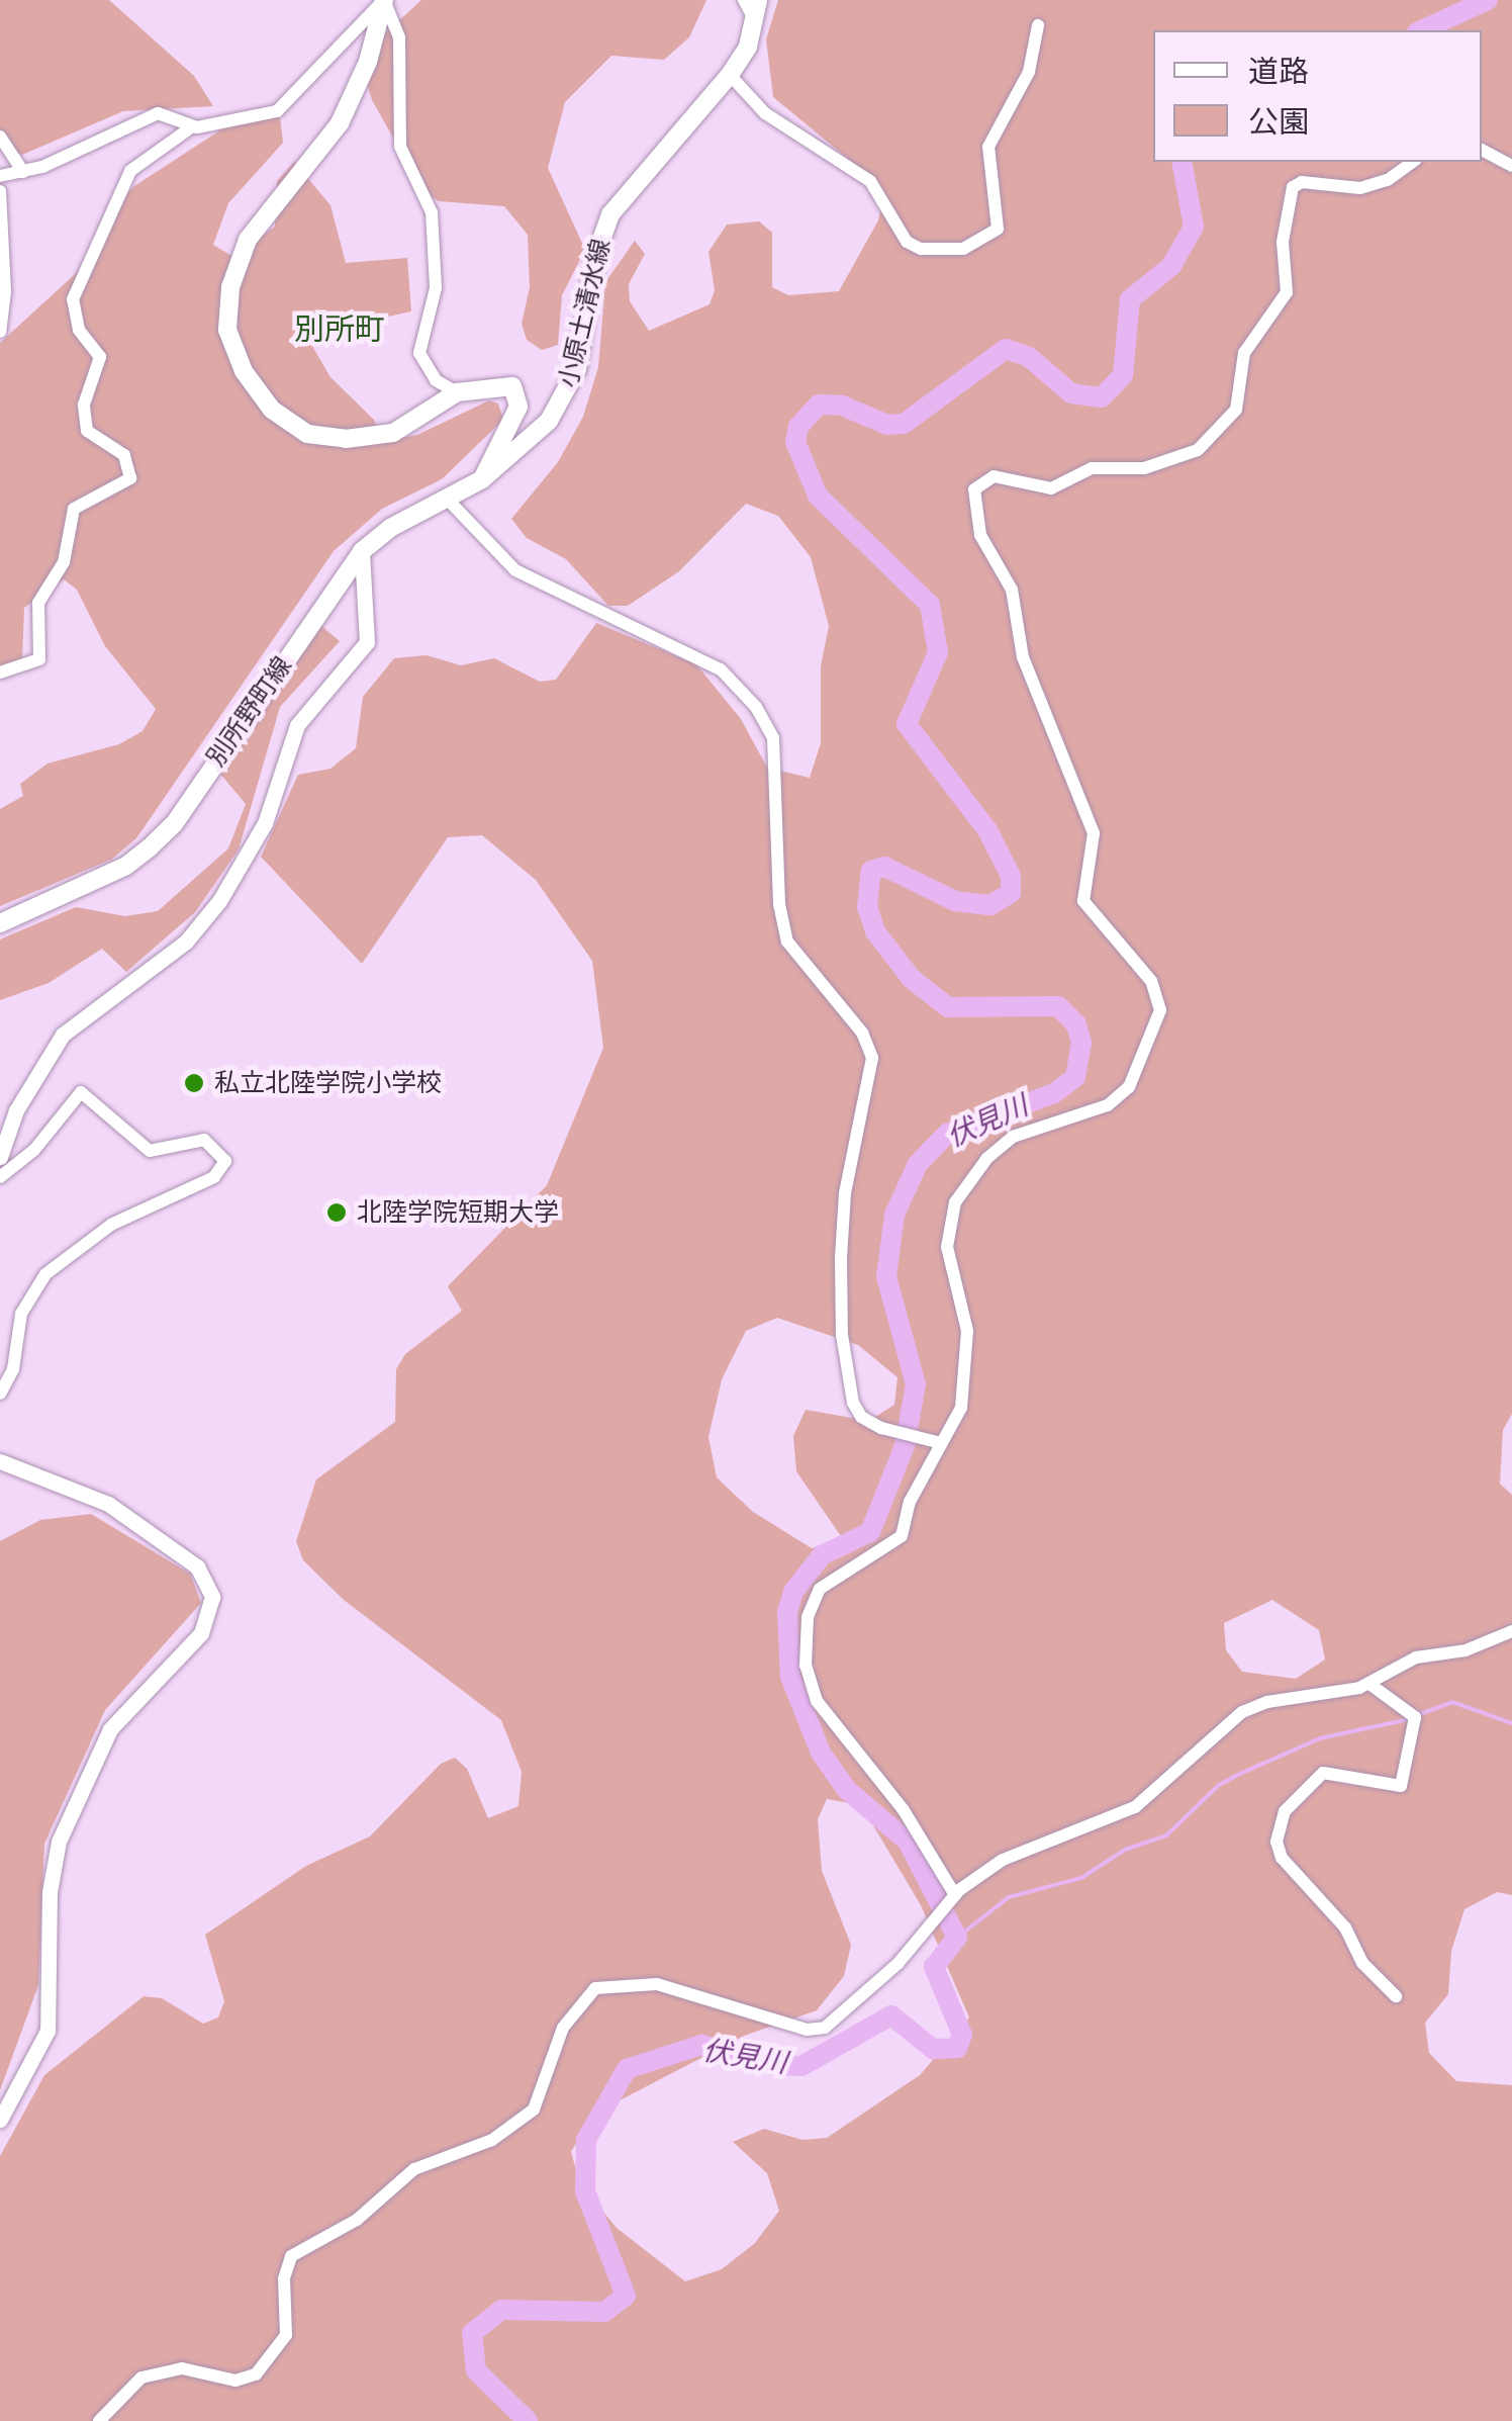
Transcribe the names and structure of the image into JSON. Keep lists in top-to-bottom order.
{
  "streets": {
    "main road": ["小原土清水線", "別所野町線"]
  },
  "crossings": [
    ["小原土清水線", "別所野町線"]
  ],
  "districts": ["別所町"],
  "water": ["伏見川"],
  "places": ["私立北陸学院小学校", "北陸学院短期大学"],
  "legend": ["道路", "公園"]
}
